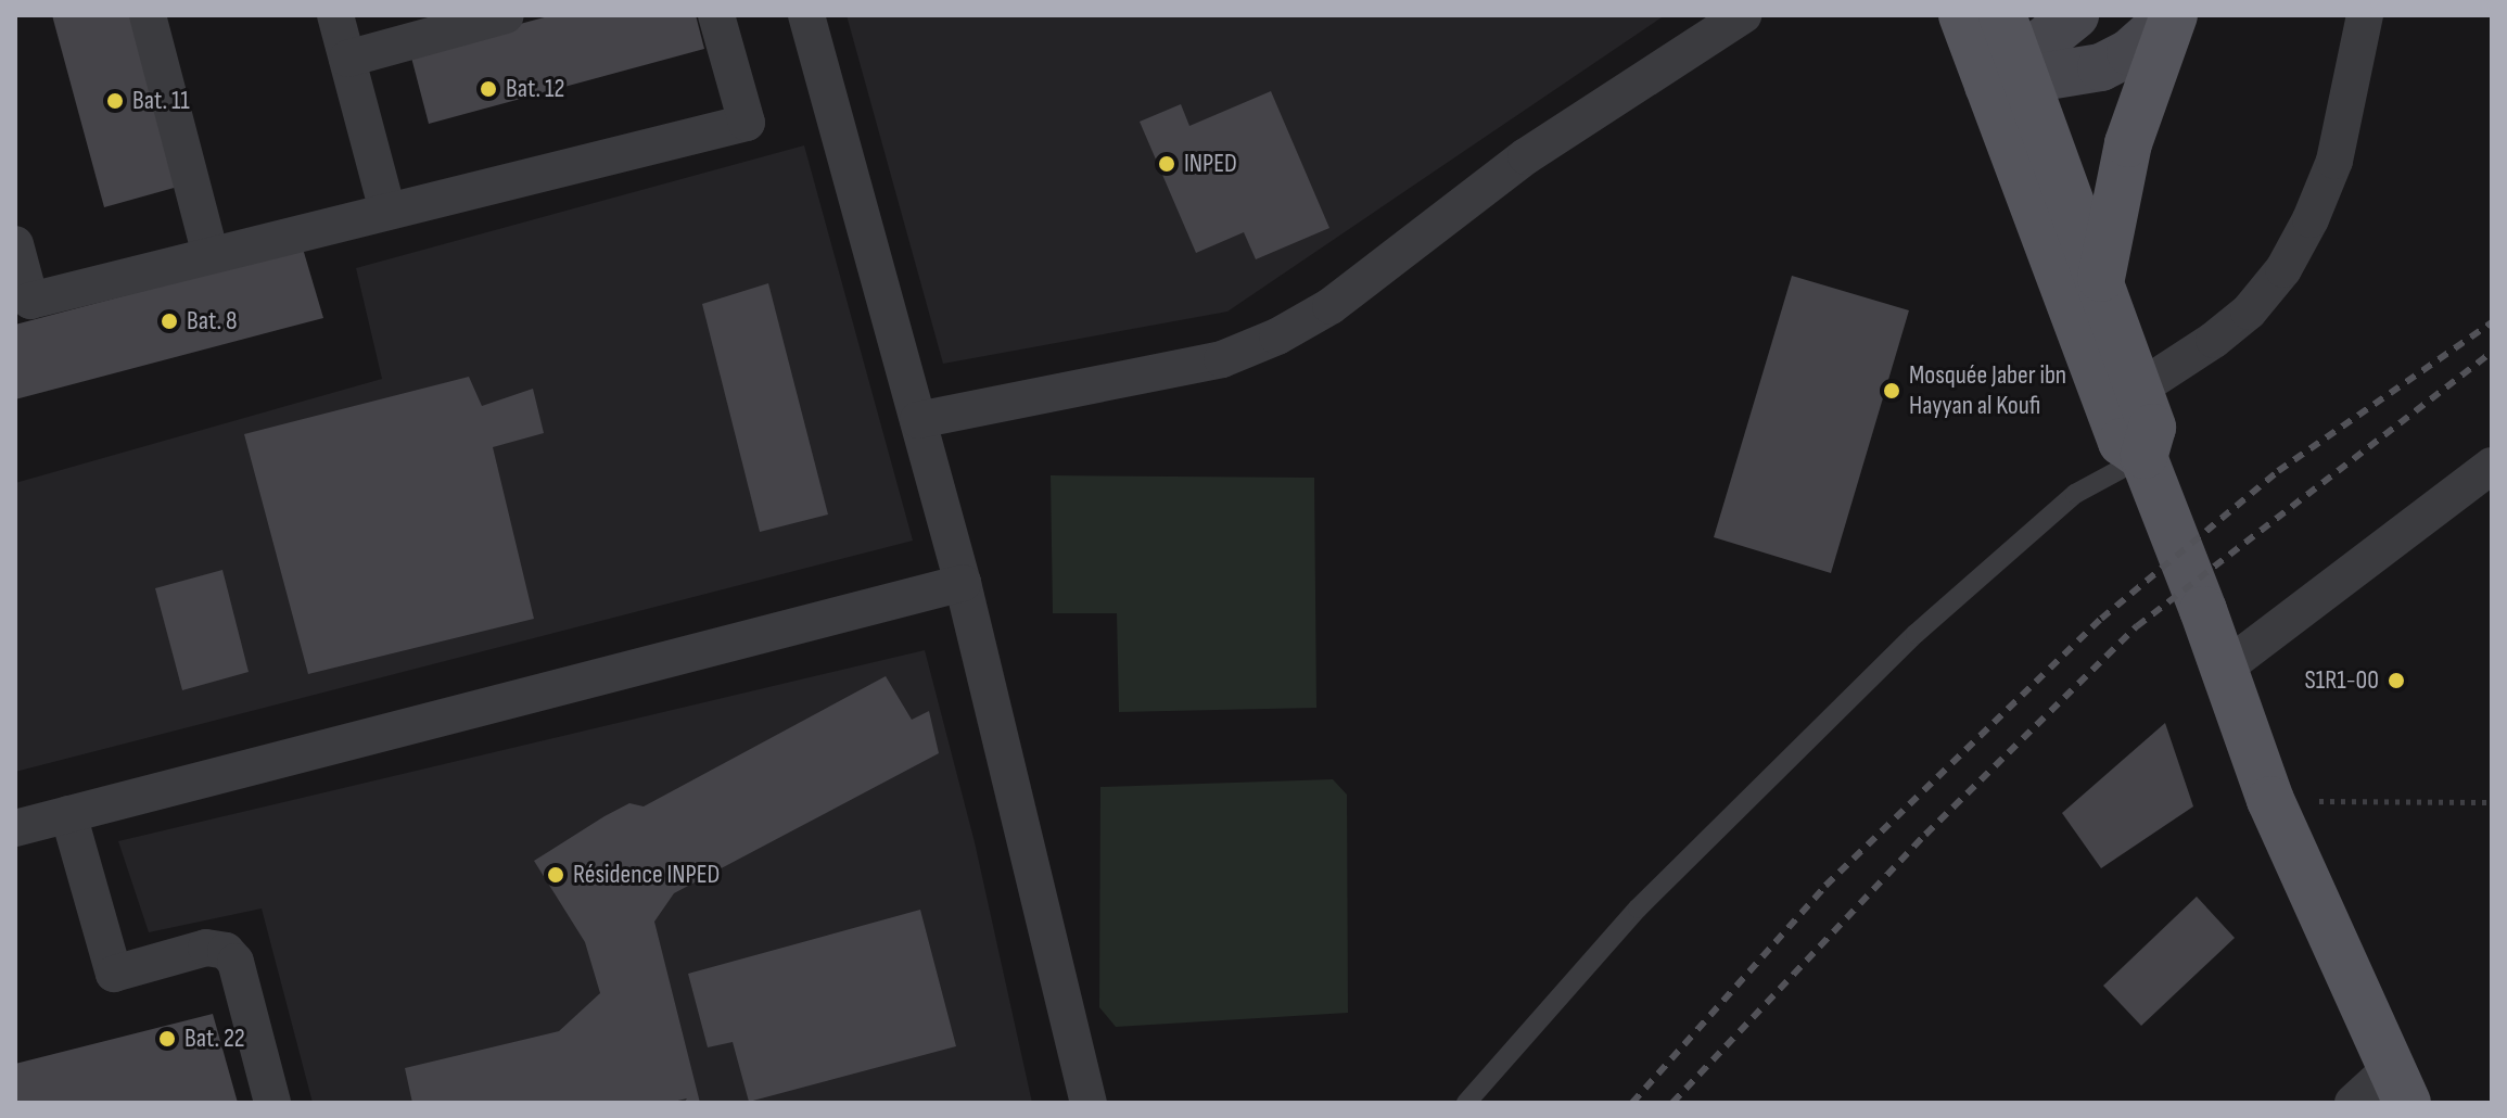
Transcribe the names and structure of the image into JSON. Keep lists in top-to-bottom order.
{
  "places": [
    "Bat. 12",
    "Bat. 11",
    "INPED",
    "Bat. 8",
    "Mosquée Jaber ibn Hayyan al Koufi",
    "S1R1-00",
    "Résidence INPED",
    "Bat. 22"
  ]
}
